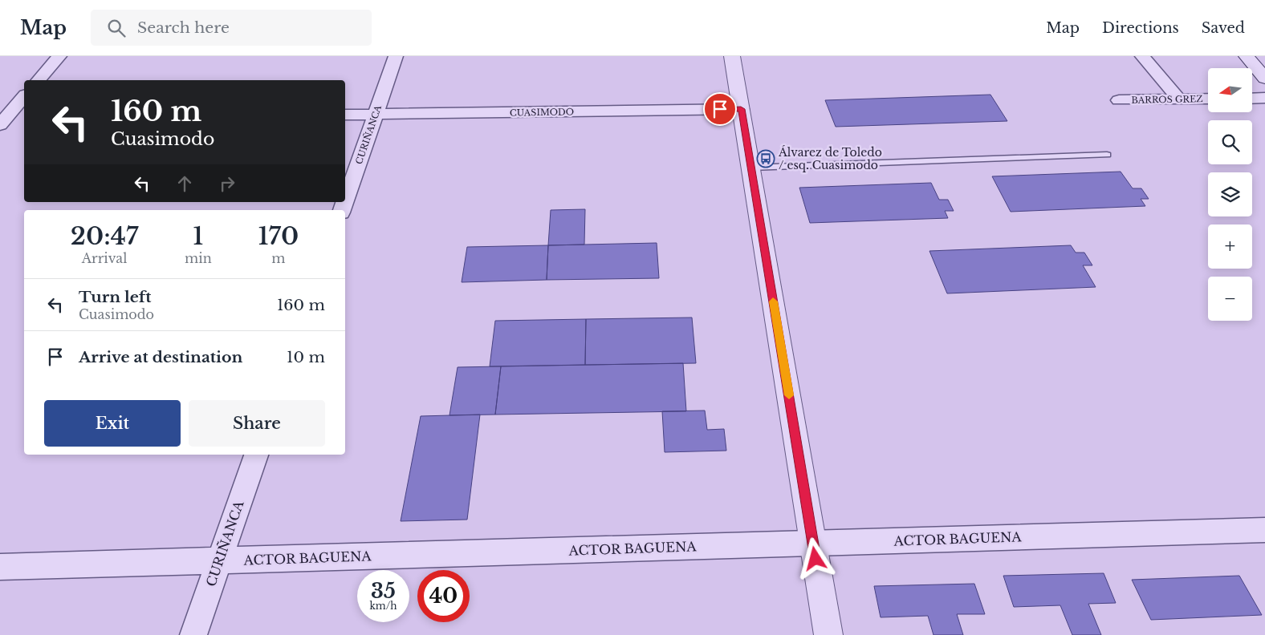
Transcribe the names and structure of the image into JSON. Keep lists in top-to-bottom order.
{
  "streets": {
    "street": [
      "BARROS GREZ",
      "CUASIMODO",
      "CURIÑANCA",
      "ACTOR BAGUENA"
    ]
  },
  "crossings": [
    ["CUASIMODO", "CURIÑANCA"],
    ["CURIÑANCA", "ACTOR BAGUENA"]
  ],
  "places": {
    "bus stop": ["Álvarez de Toledo / esq. Cuasimodo"]
  },
  "north": "left",
  "page": {
    "header": "Map",
    "search": "Search here",
    "nav": ["Map", "Directions", "Saved"],
    "map_buttons": ["+", "−"],
    "turn": ["160 m", "Cuasimodo"],
    "eta": [
      "20:47",
      "Arrival",
      "1",
      "min",
      "170",
      "m"
    ],
    "list": [
      {
        "name": "Turn left",
        "note": "Cuasimodo",
        "value": "160 m"
      },
      {
        "name": "Arrive at destination",
        "value": "10 m"
      }
    ],
    "buttons": ["Exit", "Share"],
    "speed": "35 km/h",
    "limit": "40"
  }
}
